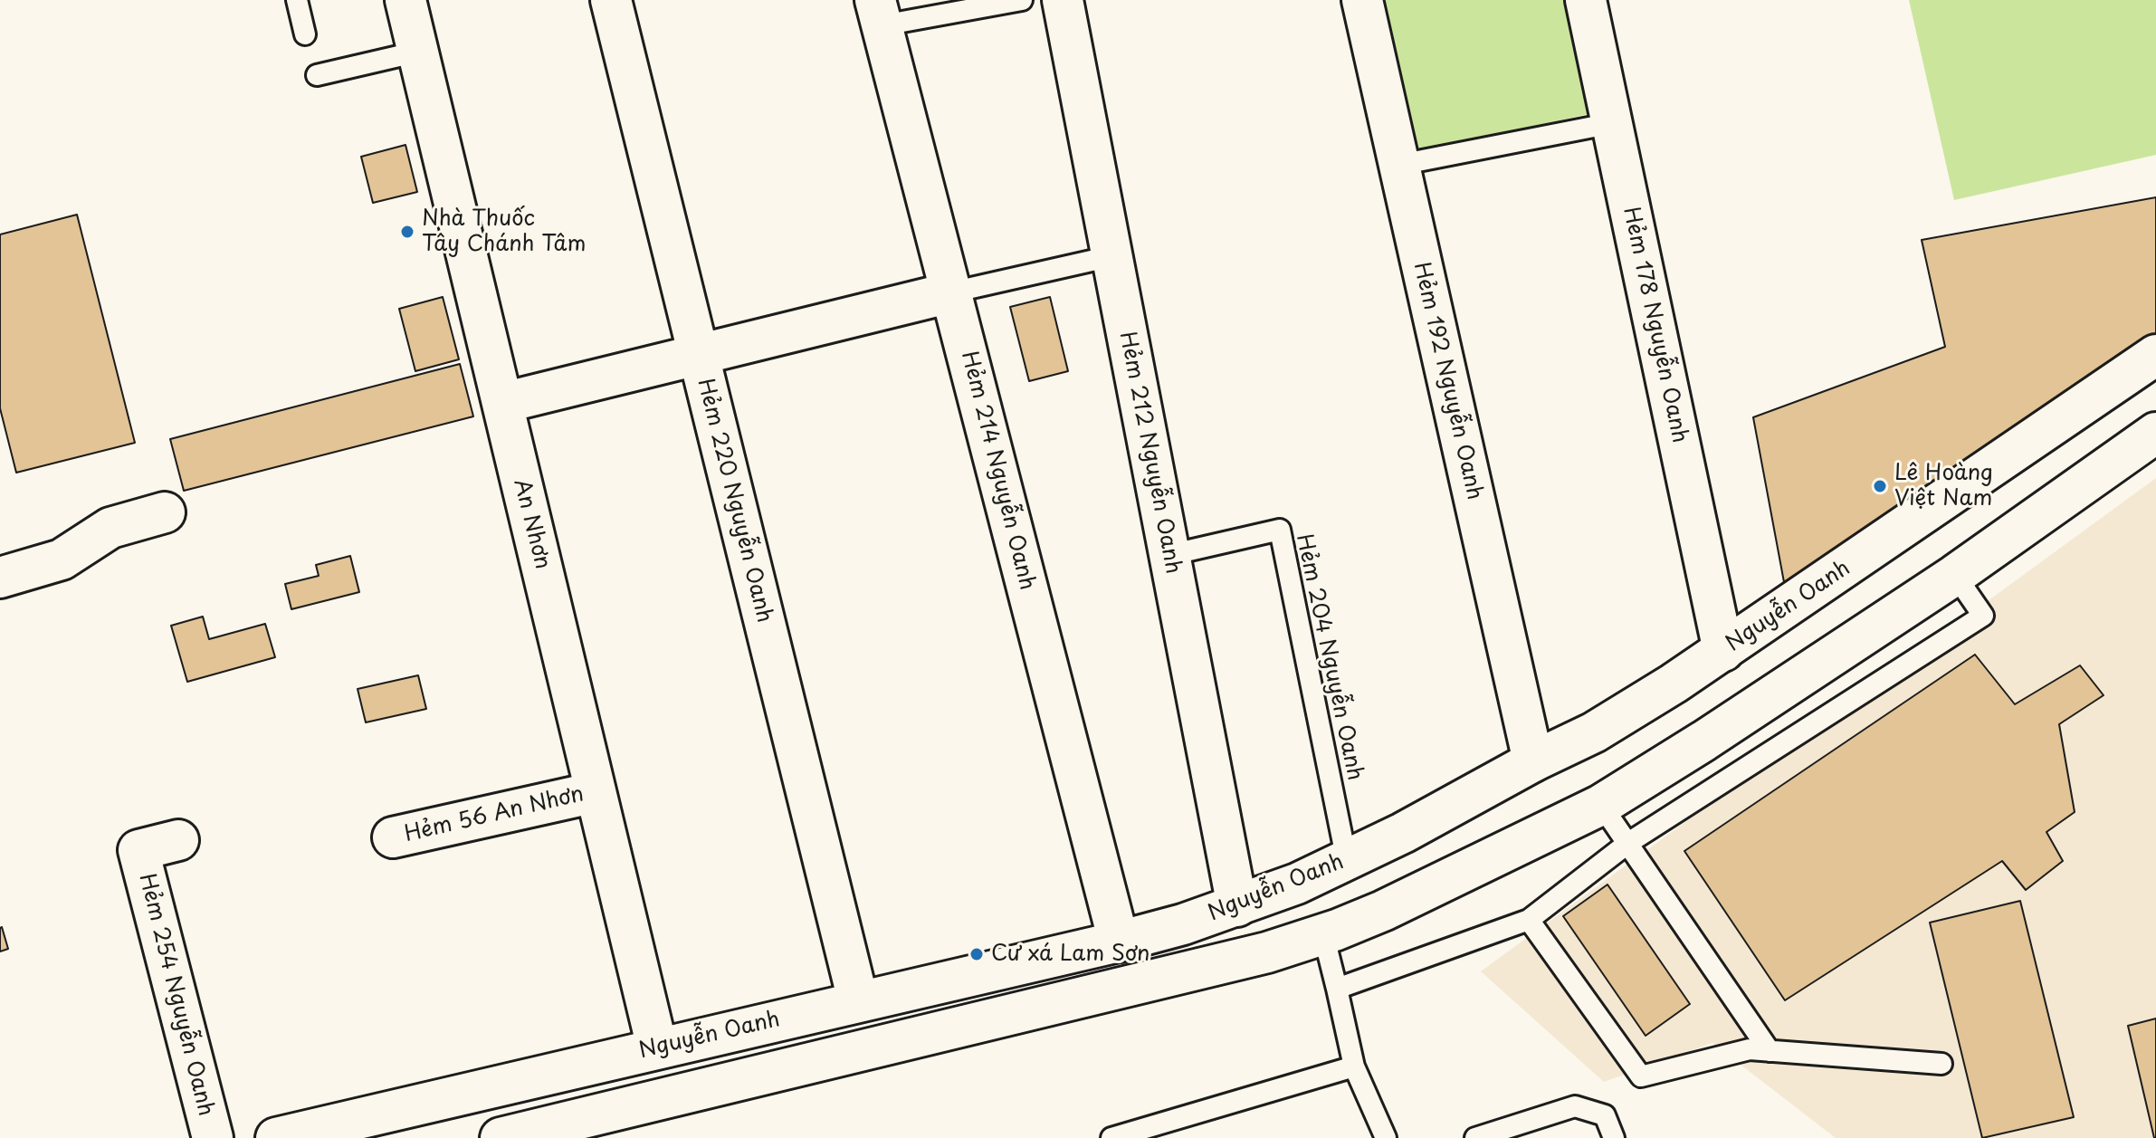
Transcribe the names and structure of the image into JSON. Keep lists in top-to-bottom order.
{
  "streets": {
    "street": [
      "Hẻm 178 Nguyễn Oanh",
      "Hẻm 192 Nguyễn Oanh",
      "Hẻm 212 Nguyễn Oanh",
      "Hẻm 214 Nguyễn Oanh",
      "Hẻm 220 Nguyễn Oanh",
      "An Nhơn",
      "Nguyễn Oanh",
      "Hẻm 56 An Nhơn",
      "Hẻm 254 Nguyễn Oanh"
    ],
    "lane": ["Hẻm 204 Nguyễn Oanh"]
  },
  "crossings": [
    ["Hẻm 178 Nguyễn Oanh", "Nguyễn Oanh"],
    ["Hẻm 192 Nguyễn Oanh", "Nguyễn Oanh"],
    ["Hẻm 212 Nguyễn Oanh", "Nguyễn Oanh"],
    ["Hẻm 212 Nguyễn Oanh", "Hẻm 204 Nguyễn Oanh"],
    ["Hẻm 214 Nguyễn Oanh", "Nguyễn Oanh"],
    ["Hẻm 220 Nguyễn Oanh", "Nguyễn Oanh"],
    ["An Nhơn", "Nguyễn Oanh"],
    ["An Nhơn", "Hẻm 56 An Nhơn"],
    ["Nguyễn Oanh", "Hẻm 204 Nguyễn Oanh"]
  ],
  "places": ["Nhà Thuốc Tây Chánh Tâm", "Lê Hoàng Việt Nam", "Cư xá Lam Sơn"]
}
